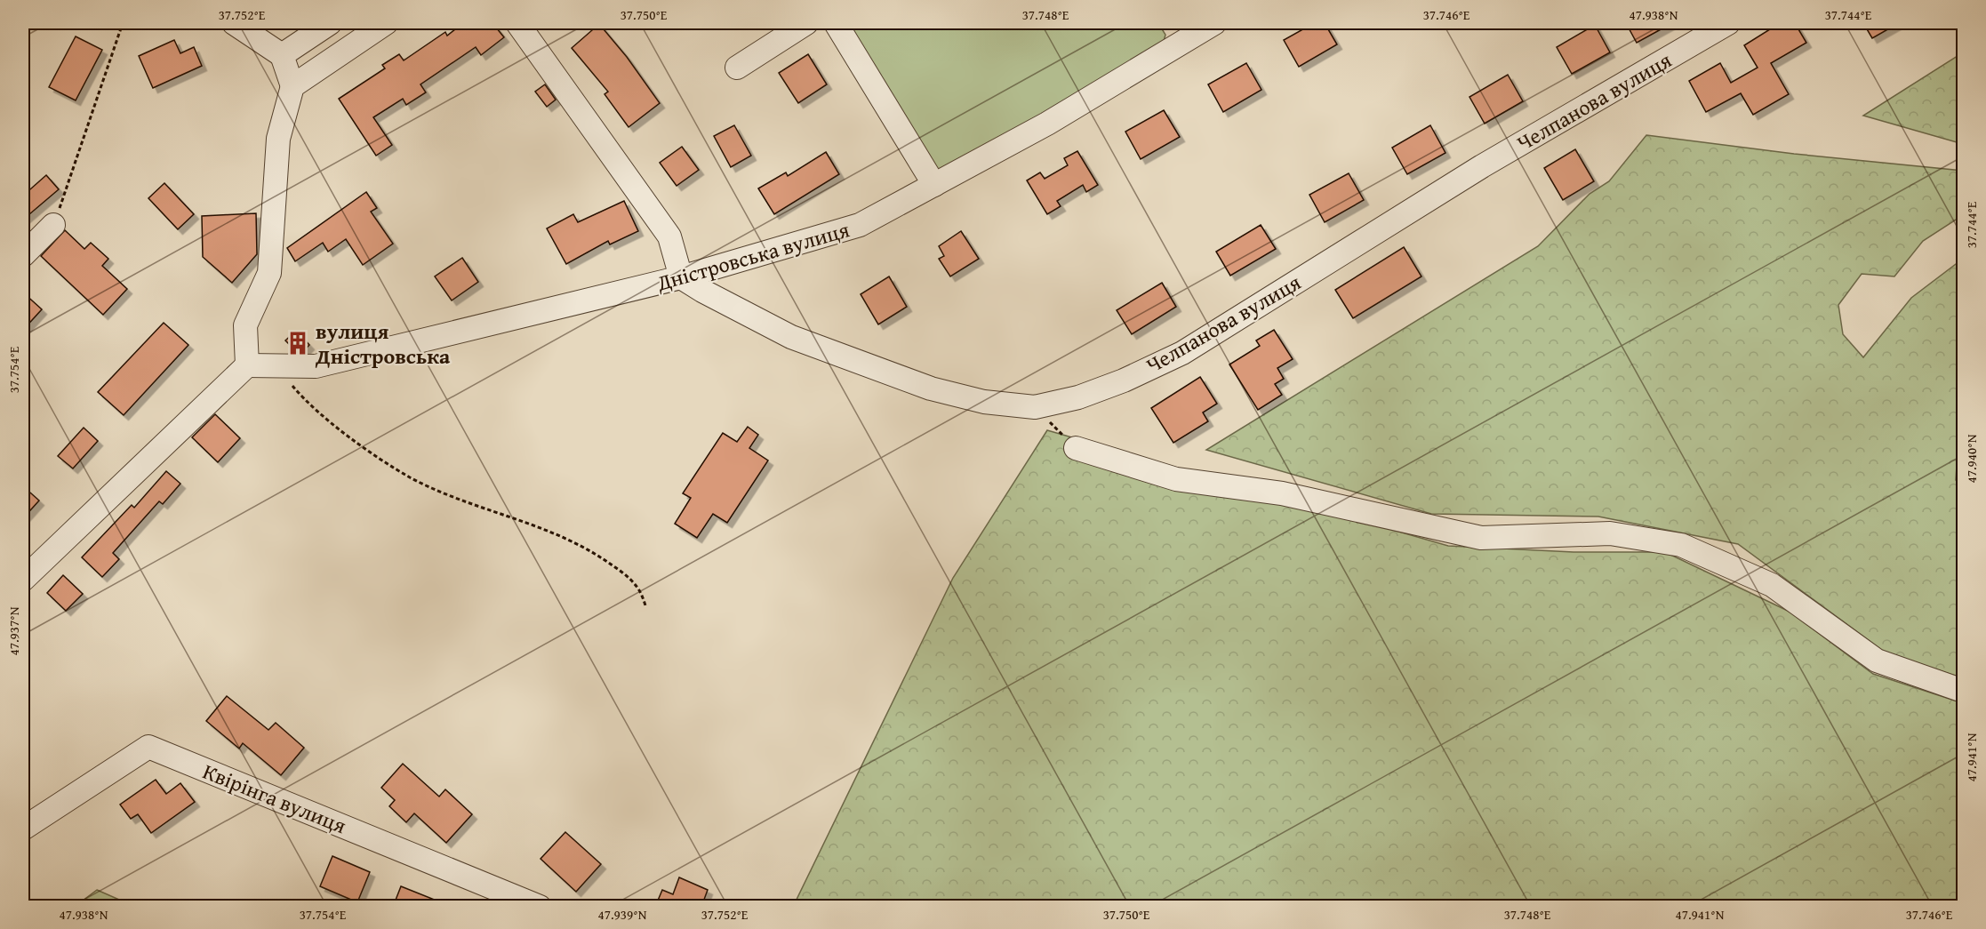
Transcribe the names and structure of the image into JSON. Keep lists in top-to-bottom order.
{
  "streets": {
    "street": ["Челпанова вулиця", "Дністровська вулиця", "Квірінга вулиця"]
  },
  "crossings": [
    ["Челпанова вулиця", "Дністровська вулиця"]
  ],
  "places": {
    "building": ["вулиця Дністровська"]
  },
  "coordinates": [
    "37.752°E",
    "37.750°E",
    "37.748°E",
    "37.746°E",
    "47.938°N",
    "37.744°E",
    "37.754°E",
    "47.940°N",
    "47.937°N",
    "47.941°N",
    "47.939°N"
  ]
}
